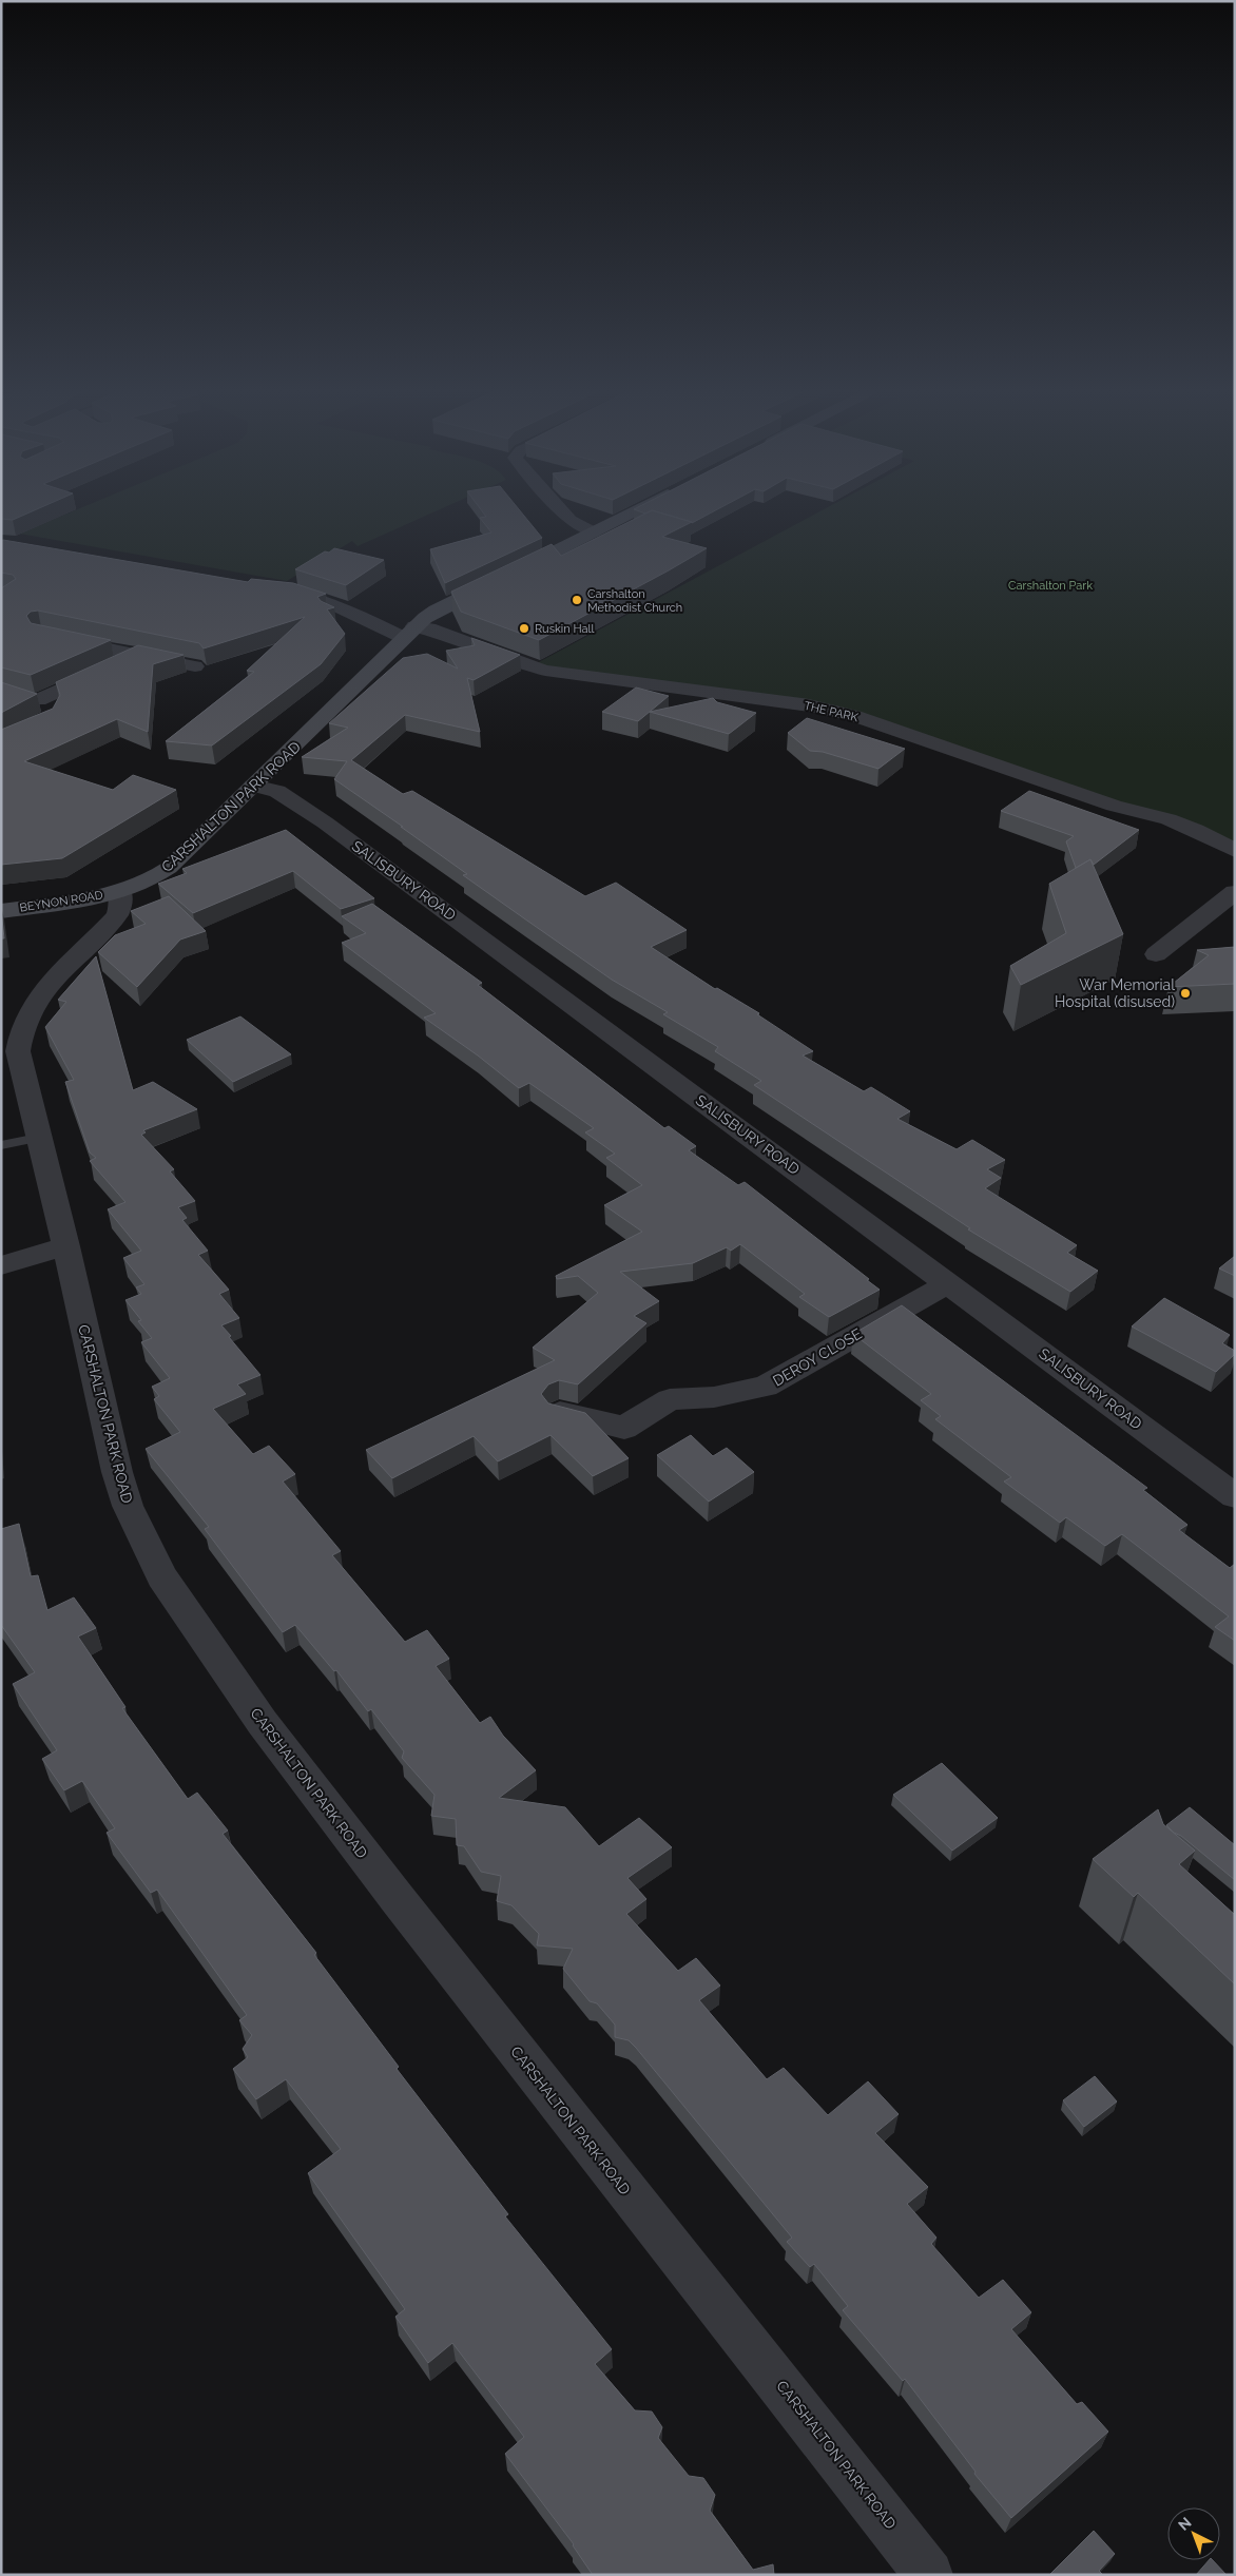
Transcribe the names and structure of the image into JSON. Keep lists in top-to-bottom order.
{
  "streets": {
    "main road": ["CARSHALTON PARK ROAD", "BEYNON ROAD"],
    "street": ["THE PARK", "SALISBURY ROAD", "DEROY CLOSE"]
  },
  "crossings": [
    ["THE PARK", "CARSHALTON PARK ROAD"],
    ["CARSHALTON PARK ROAD", "SALISBURY ROAD"],
    ["CARSHALTON PARK ROAD", "BEYNON ROAD"],
    ["SALISBURY ROAD", "DEROY CLOSE"]
  ],
  "parks": ["Carshalton Park"],
  "places": ["Carshalton Methodist Church", "Ruskin Hall", "War Memorial Hospital (disused)"],
  "north": "top left"
}
